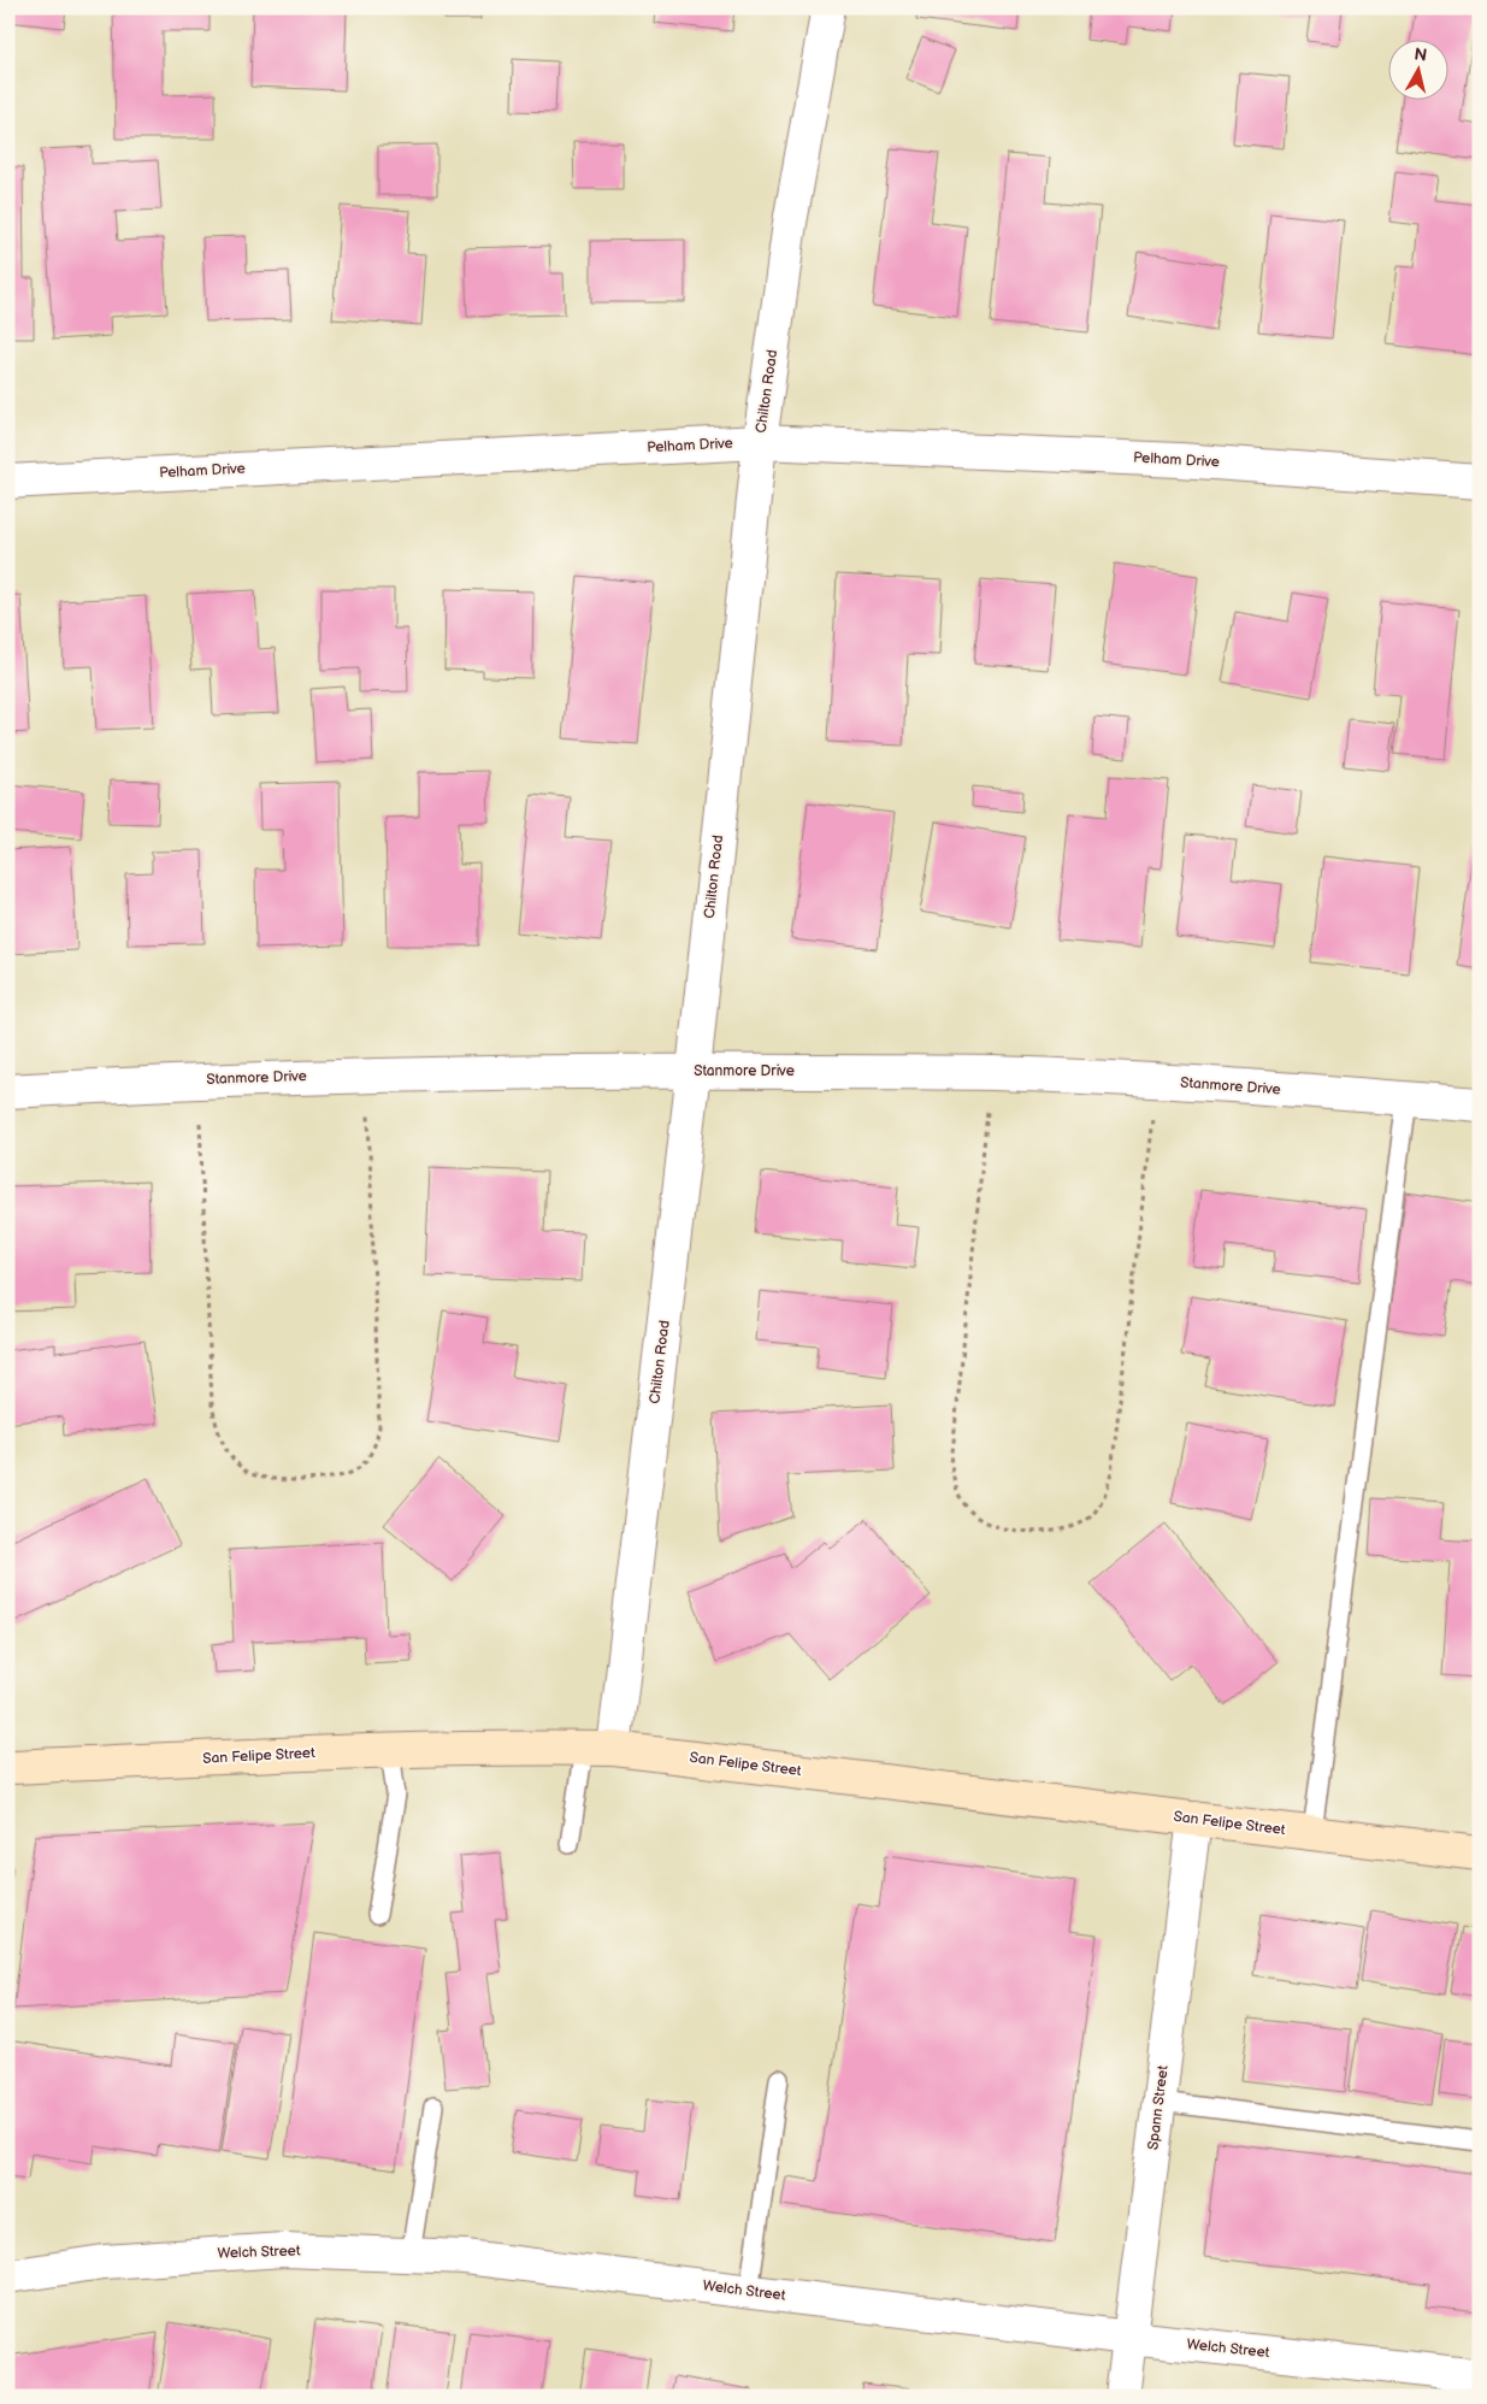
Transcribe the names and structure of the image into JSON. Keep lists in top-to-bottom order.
{
  "streets": {
    "street": [
      "Chilton Road",
      "Pelham Drive",
      "Stanmore Drive",
      "San Felipe Street",
      "Spann Street",
      "Welch Street"
    ]
  },
  "crossings": [
    ["Chilton Road", "Pelham Drive"],
    ["Chilton Road", "Stanmore Drive"],
    ["Chilton Road", "San Felipe Street"],
    ["San Felipe Street", "Spann Street"],
    ["Spann Street", "Welch Street"]
  ],
  "north": "top"
}
